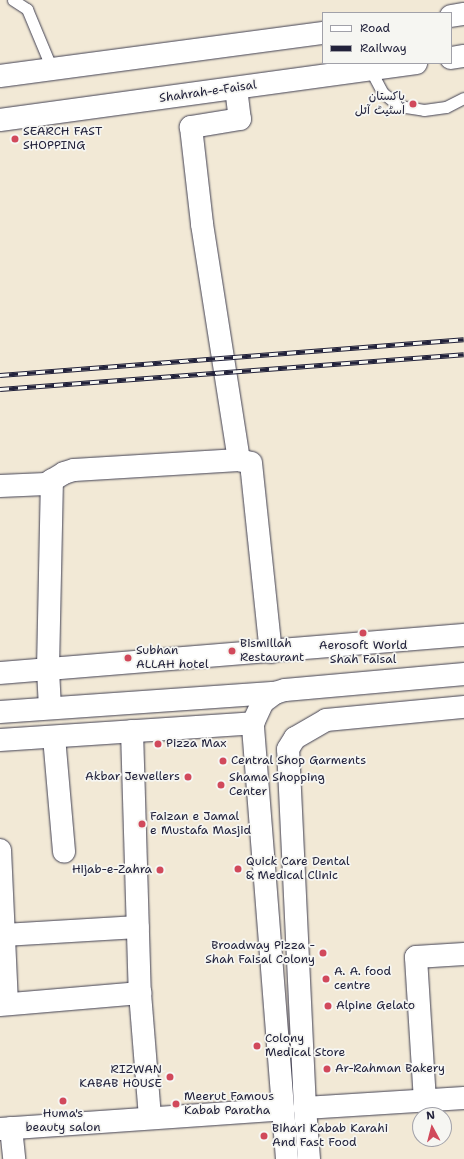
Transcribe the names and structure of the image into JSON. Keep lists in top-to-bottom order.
{
  "streets": {
    "main road": ["Shahrah-e-Faisal"]
  },
  "places": [
    "پاکستان اسٹیٹ آئل",
    "SEARCH FAST SHOPPING",
    "Aerosoft World Shah Faisal",
    "Bismillah Restaurant",
    "Subhan ALLAH hotel",
    "Pizza Max",
    "Central Shop Garments",
    "Akbar Jewellers",
    "Shama Shopping Center",
    "Faizan e Jamal e Mustafa Masjid",
    "Quick Care Dental & Medical Clinic",
    "Hijab-e-Zahra",
    "Broadway Pizza - Shah Faisal Colony",
    "A. A. food centre",
    "Alpine Gelato",
    "Colony Medical Store",
    "Ar-Rahman Bakery",
    "RIZWAN KABAB HOUSE",
    "Huma's beauty salon",
    "Meerut Famous Kabab Paratha",
    "Bihari Kabab Karahi And Fast Food"
  ],
  "legend": ["Road", "Railway"],
  "north": "top"
}
